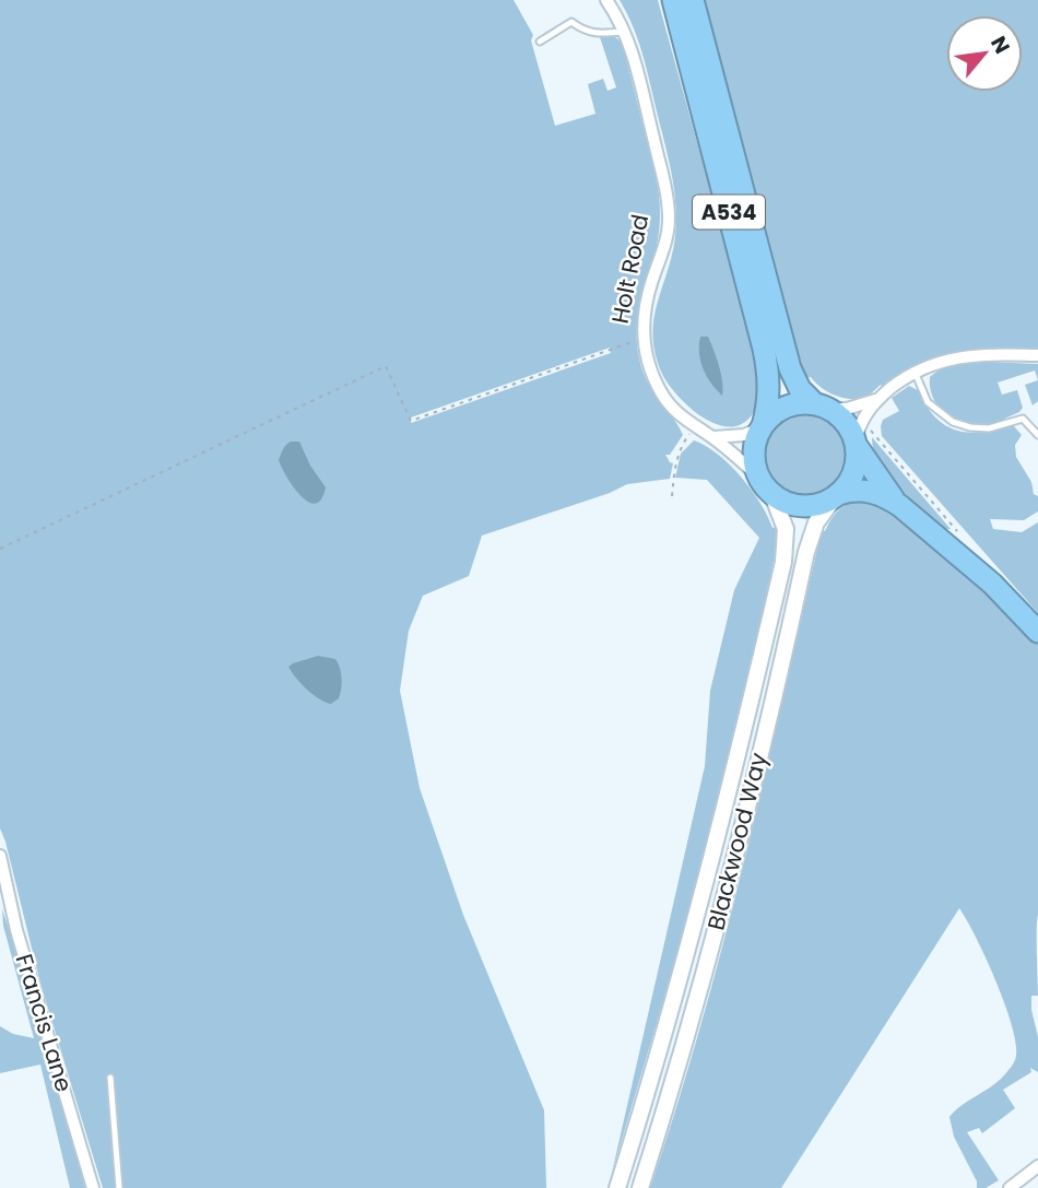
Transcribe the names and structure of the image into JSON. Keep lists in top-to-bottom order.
{
  "streets": {
    "highway": ["A534"],
    "street": ["Holt Road", "Blackwood Way", "Francis Lane"]
  },
  "crossings": [
    ["A534", "Holt Road"],
    ["A534", "Blackwood Way"],
    ["Holt Road", "Blackwood Way"]
  ],
  "north": "top right"
}
